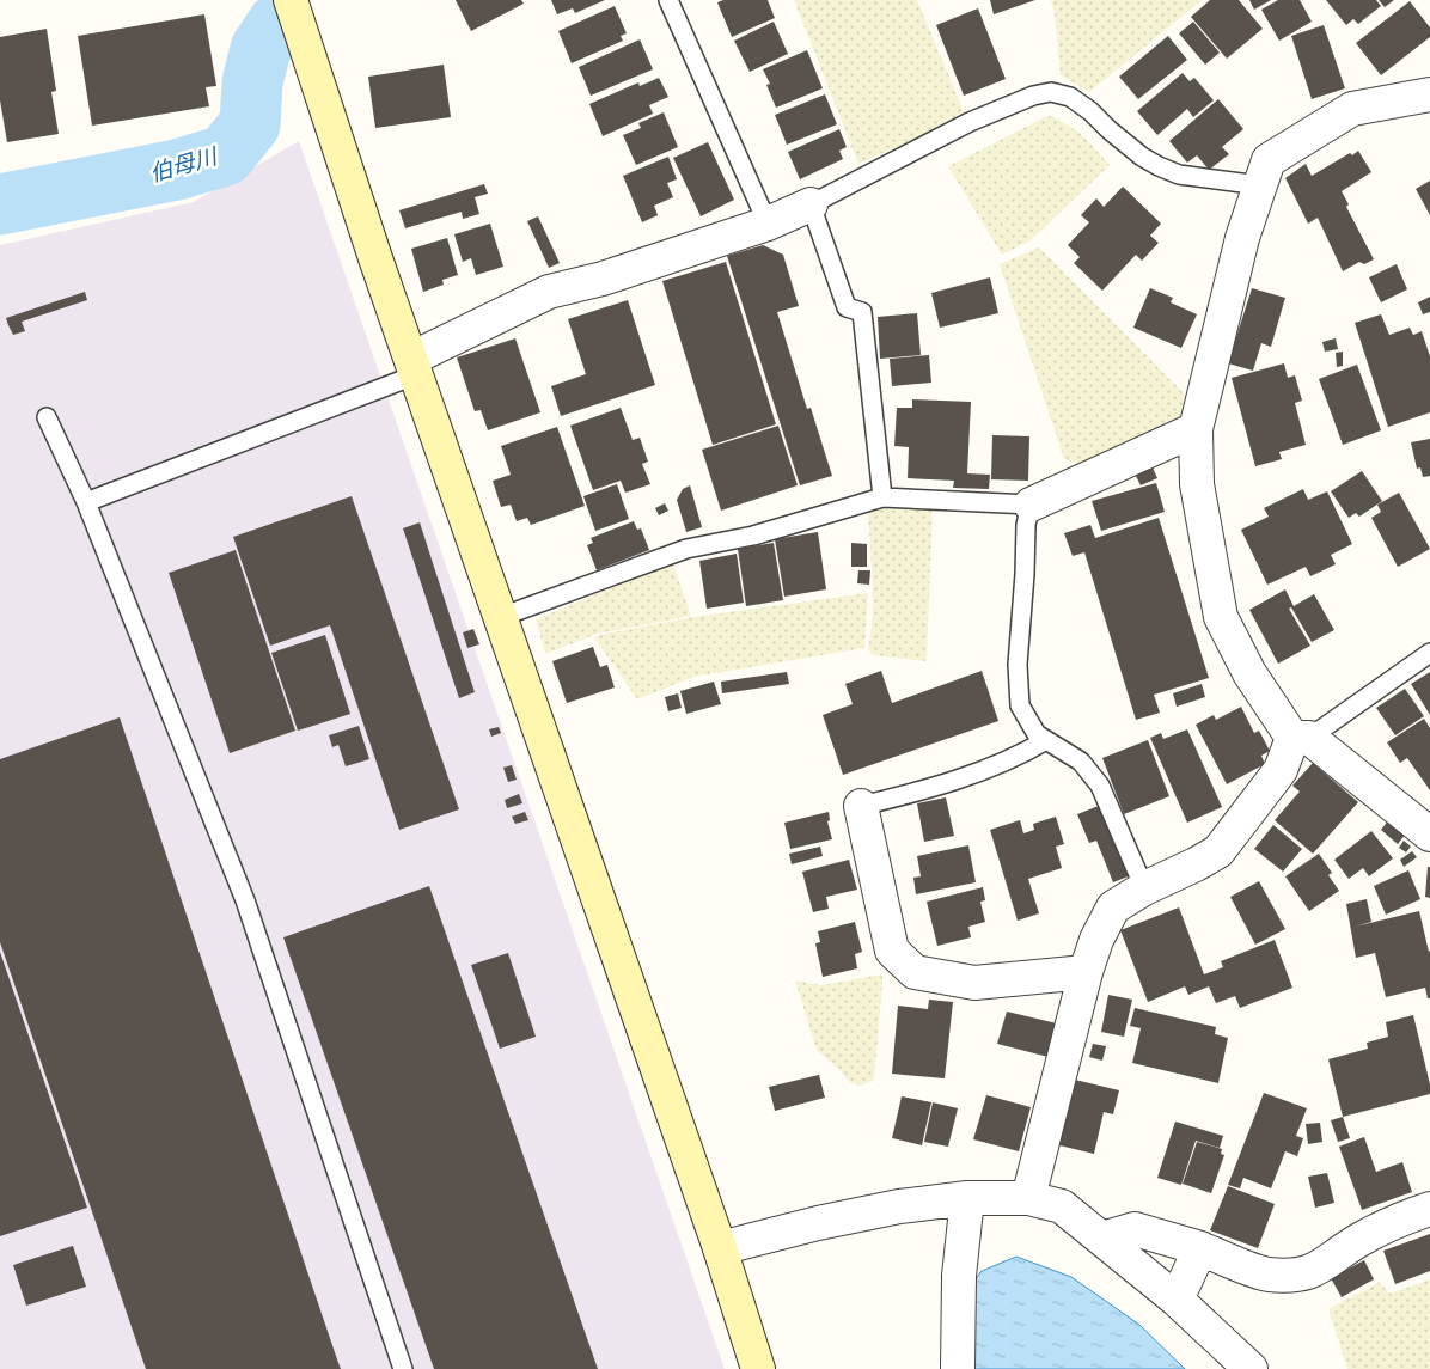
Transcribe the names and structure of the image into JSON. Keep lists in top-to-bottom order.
{
  "water": ["伯母川"]
}
